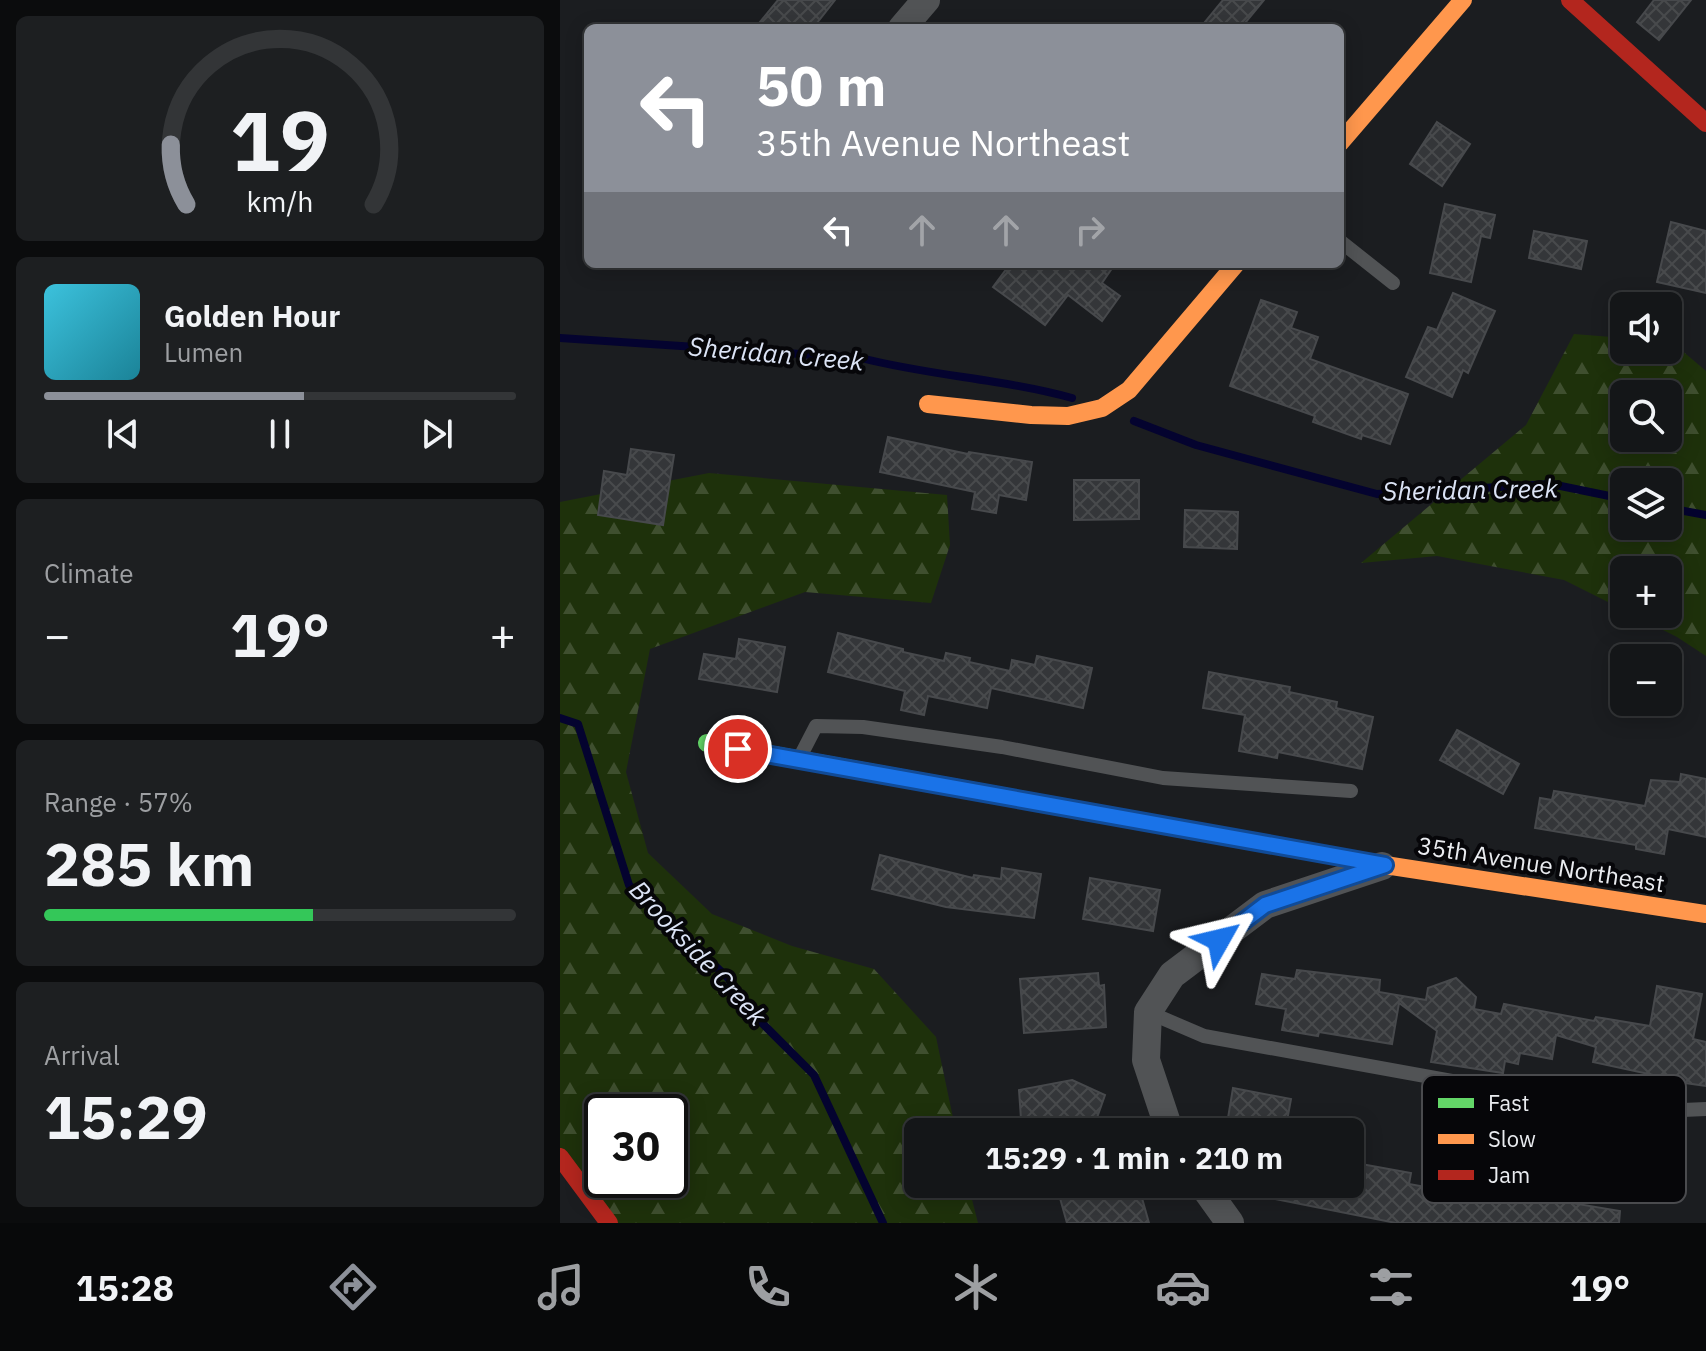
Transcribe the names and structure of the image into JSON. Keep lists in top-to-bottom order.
{
  "streets": {
    "street": ["35th Avenue Northeast"]
  },
  "water": ["Sheridan Creek", "Brookside Creek"],
  "legend": ["Fast", "Slow", "Jam"],
  "page": {
    "turn": ["50 m", "35th Avenue Northeast"],
    "song": ["Golden Hour", "Lumen"],
    "map_buttons": ["+", "−"],
    "tile": [
      "Climate",
      ["Range · 57%", "285 km"],
      ["Arrival", "15:29"]
    ],
    "heat": ["−", "19°", "+"],
    "limit": "30",
    "trip": "15:29 · 1 min · 210 m",
    "tabs": ["15:28", "19°"],
    "gauge": ["19", "km/h"]
  }
}
